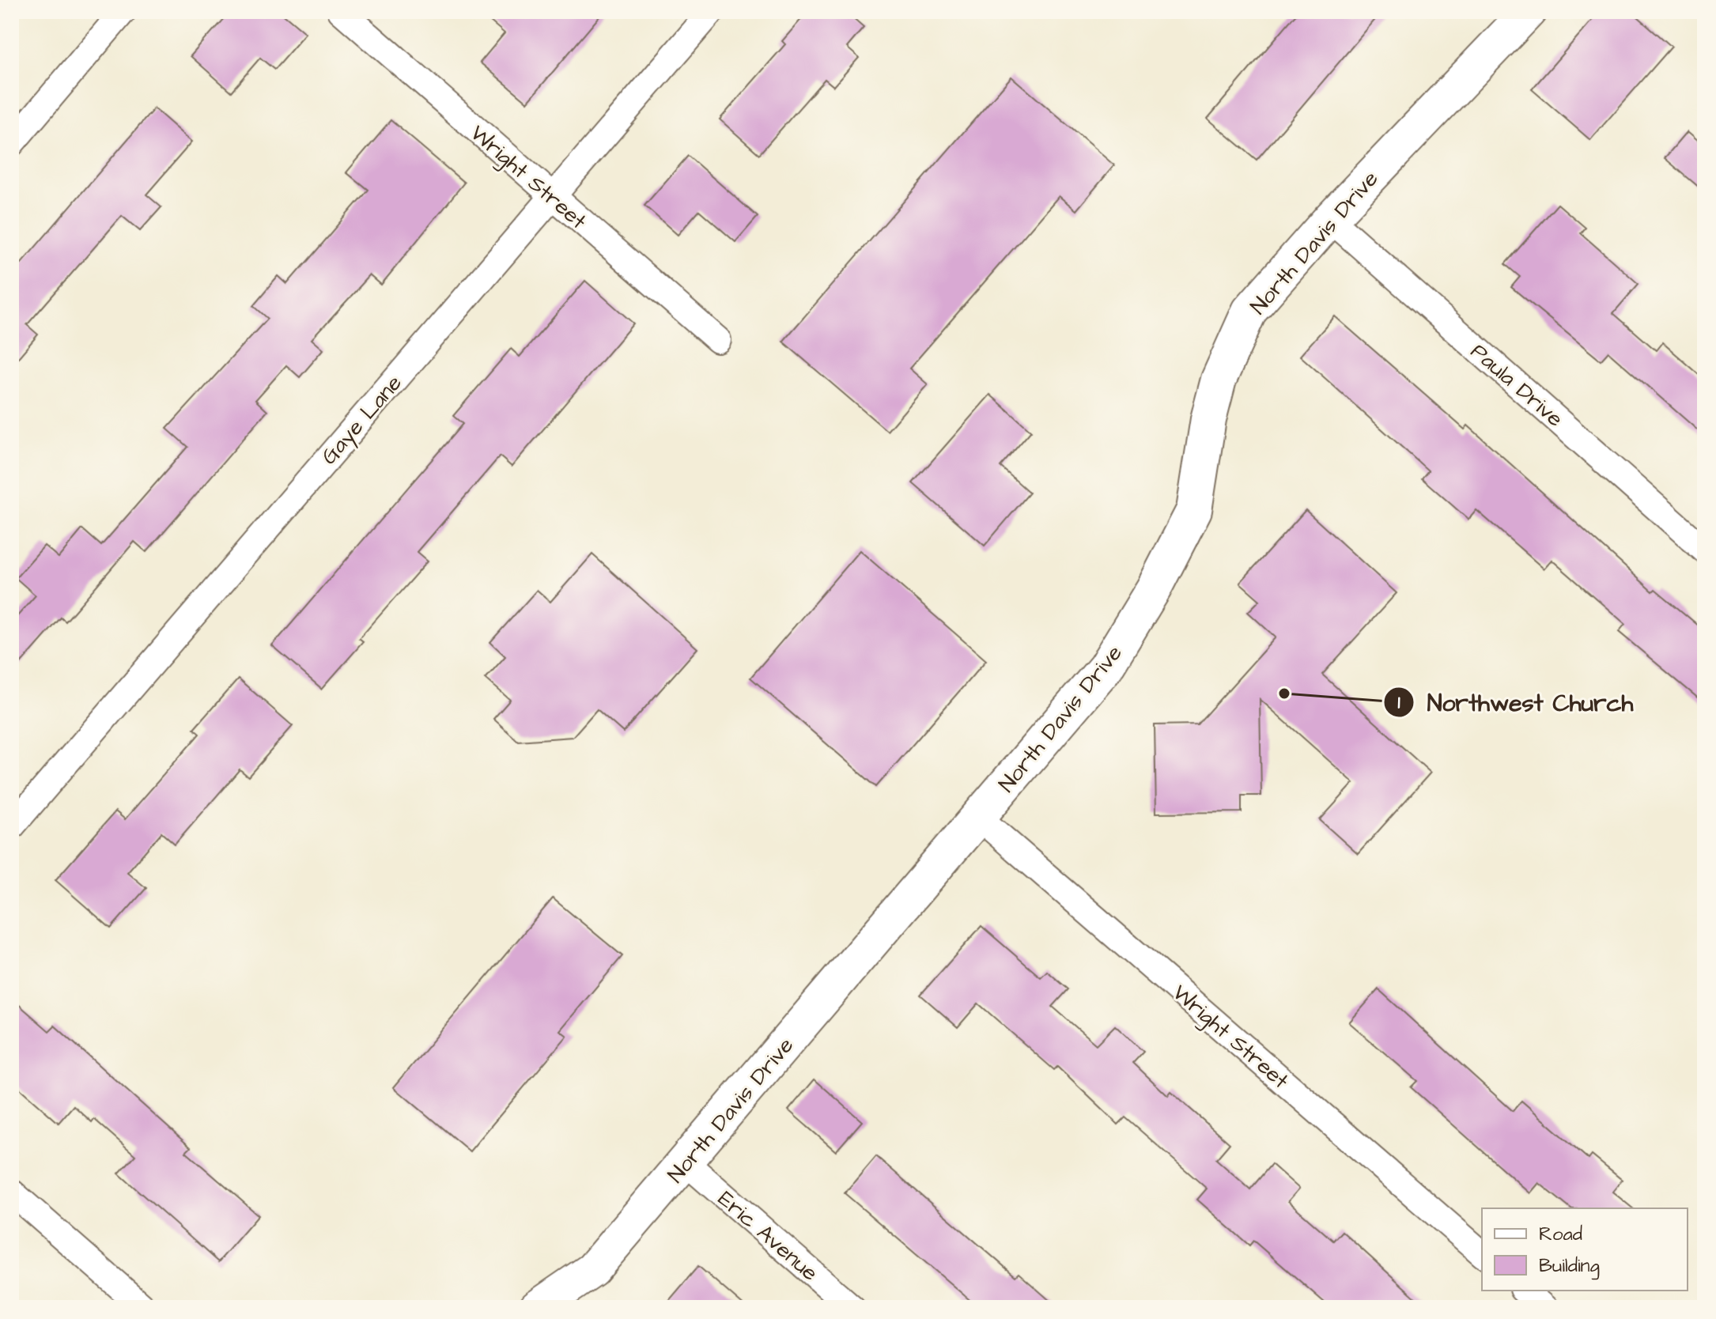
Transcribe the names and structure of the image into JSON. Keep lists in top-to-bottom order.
{
  "streets": {
    "street": [
      "Wright Street",
      "North Davis Drive",
      "Paula Drive",
      "Gaye Lane",
      "Eric Avenue"
    ]
  },
  "crossings": [
    ["Wright Street", "North Davis Drive"],
    ["Wright Street", "Gaye Lane"],
    ["North Davis Drive", "Paula Drive"],
    ["North Davis Drive", "Eric Avenue"]
  ],
  "places": ["Northwest Church"],
  "legend": ["Road", "Building"]
}
